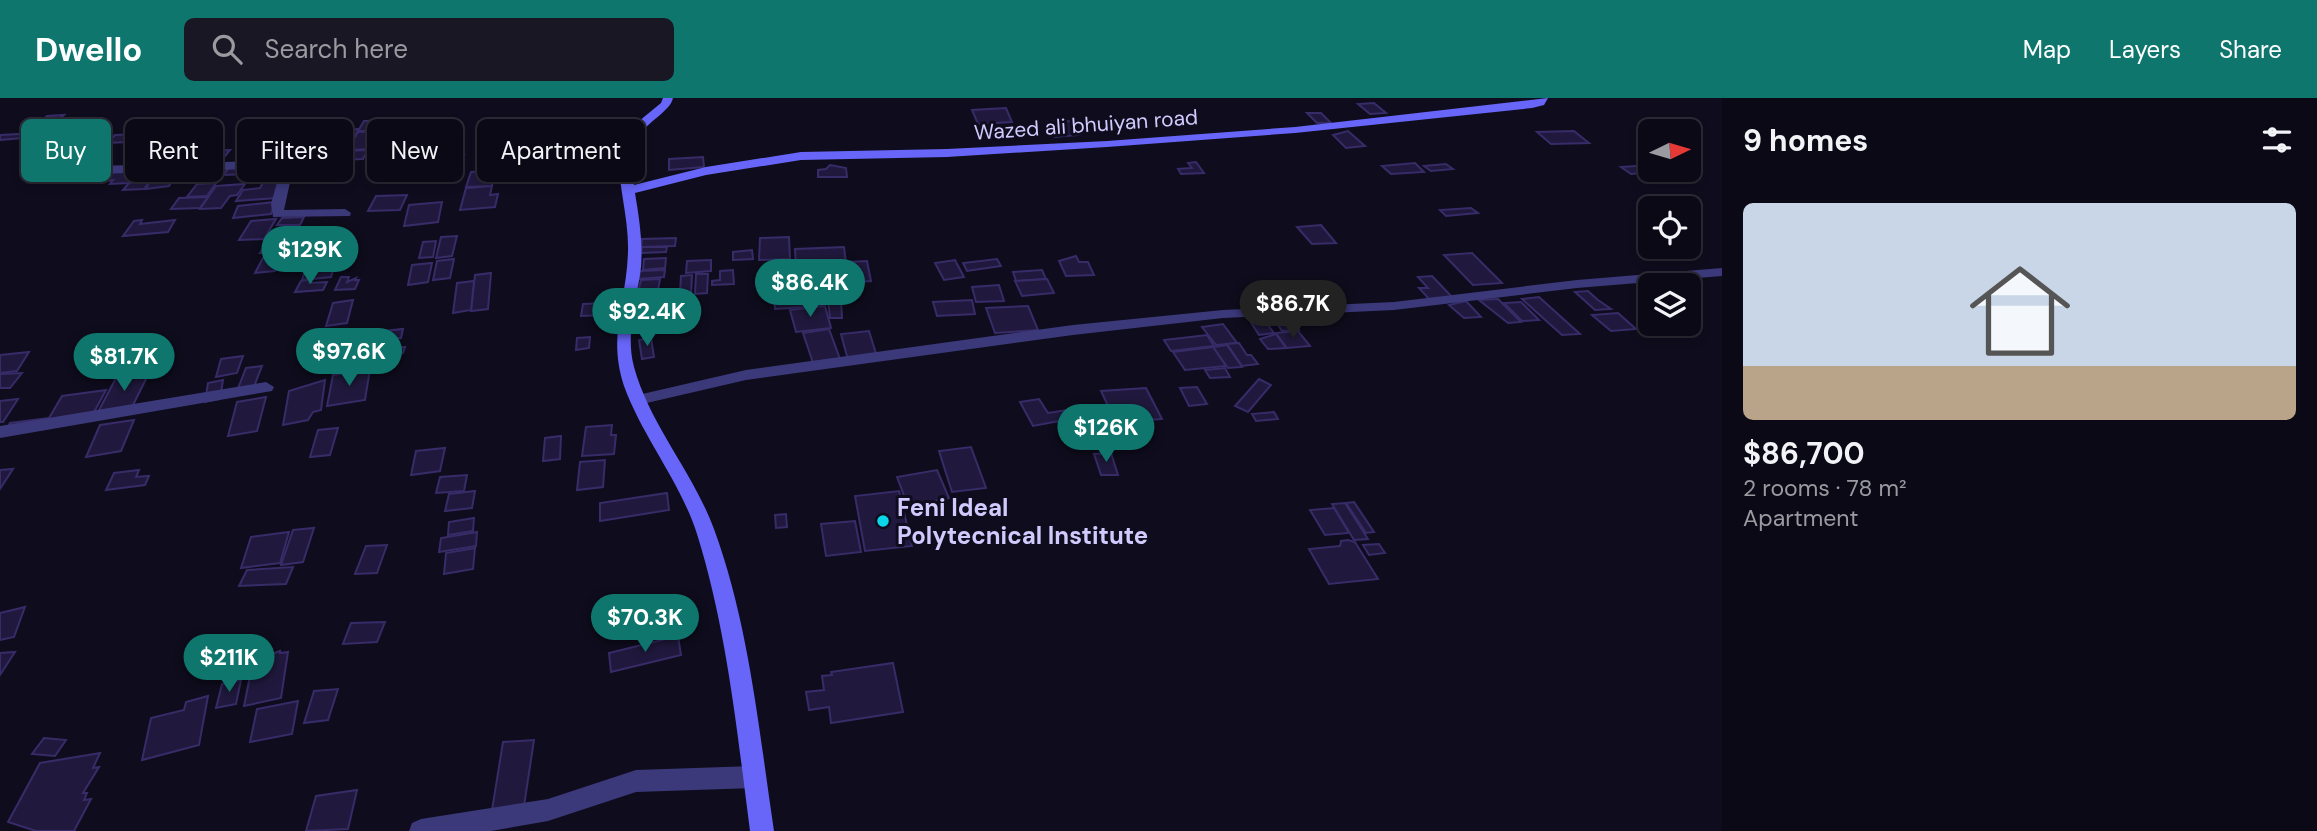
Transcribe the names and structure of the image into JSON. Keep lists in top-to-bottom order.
{
  "streets": {
    "street": ["Wazed ali bhuiyan road"]
  },
  "places": ["Feni Ideal Polytecnical Institute"],
  "north": "right",
  "page": {
    "header": "Dwello",
    "search": "Search here",
    "nav": ["Map", "Layers", "Share"],
    "heading": "9 homes",
    "chip": [
      "Buy",
      "Rent",
      "Filters",
      "New",
      "Apartment"
    ],
    "list": [
      {
        "name": "$86,700",
        "note": "2 rooms · 78 m² · Apartment"
      }
    ],
    "price": [
      "$129K",
      "$86.4K",
      "$86.7K",
      "$92.4K",
      "$97.6K",
      "$81.7K",
      "$126K",
      "$70.3K",
      "$211K"
    ]
  }
}
